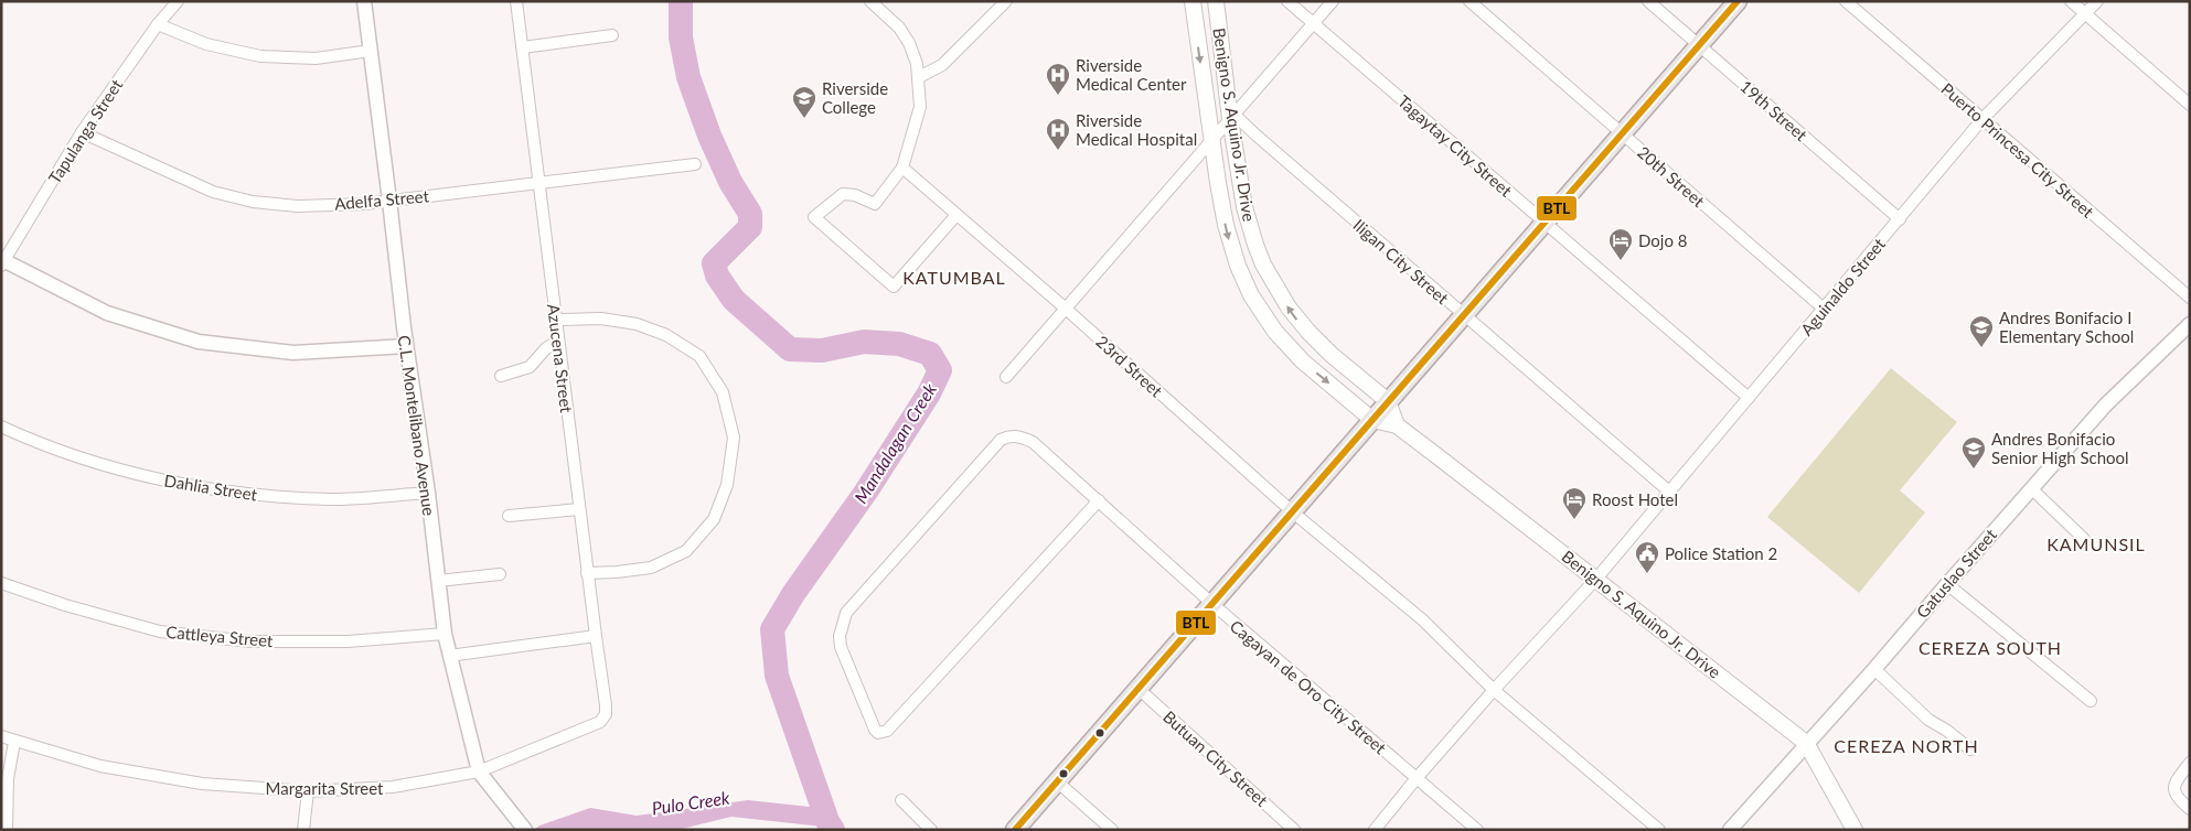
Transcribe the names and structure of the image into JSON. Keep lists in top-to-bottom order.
{
  "streets": {
    "main road": ["Benigno S. Aquino Jr. Drive"],
    "street": [
      "19th Street",
      "Tapulanga Street",
      "Tagaytay City Street",
      "Puerto Princesa City Street",
      "20th Street",
      "Adelfa Street",
      "Iligan City Street",
      "Aguinaldo Street",
      "Azucena Street",
      "23rd Street",
      "C.L. Montelibano Avenue",
      "Dahlia Street",
      "Gatuslao Street",
      "Cattleya Street",
      "Cagayan de Oro City Street",
      "Butuan City Street",
      "Margarita Street"
    ]
  },
  "crossings": [
    ["19th Street", "Aguinaldo Street"],
    ["Benigno S. Aquino Jr. Drive", "Iligan City Street"],
    ["Benigno S. Aquino Jr. Drive", "Aguinaldo Street"],
    ["Benigno S. Aquino Jr. Drive", "Gatuslao Street"],
    ["Tapulanga Street", "Adelfa Street"],
    ["Tagaytay City Street", "Aguinaldo Street"],
    ["Puerto Princesa City Street", "Aguinaldo Street"],
    ["20th Street", "Aguinaldo Street"],
    ["Adelfa Street", "Azucena Street"],
    ["Adelfa Street", "C.L. Montelibano Avenue"],
    ["Iligan City Street", "Aguinaldo Street"],
    ["Aguinaldo Street", "23rd Street"],
    ["Aguinaldo Street", "Cagayan de Oro City Street"],
    ["Azucena Street", "Margarita Street"],
    ["C.L. Montelibano Avenue", "Dahlia Street"],
    ["C.L. Montelibano Avenue", "Cattleya Street"],
    ["C.L. Montelibano Avenue", "Margarita Street"]
  ],
  "districts": [
    "KATUMBAL",
    "KAMUNSIL",
    "CEREZA SOUTH",
    "CEREZA NORTH"
  ],
  "water": ["Mandalagan Creek", "Pulo Creek"],
  "places": {
    "hospital": ["Riverside Medical Center", "Riverside Medical Hospital"],
    "school or university": ["Riverside College", "Andres Bonifacio I Elementary School", "Andres Bonifacio Senior High School"],
    "hotel": ["Dojo 8", "Roost Hotel"],
    "public building": ["Police Station 2"]
  },
  "lines": ["transit line BTL"]
}
